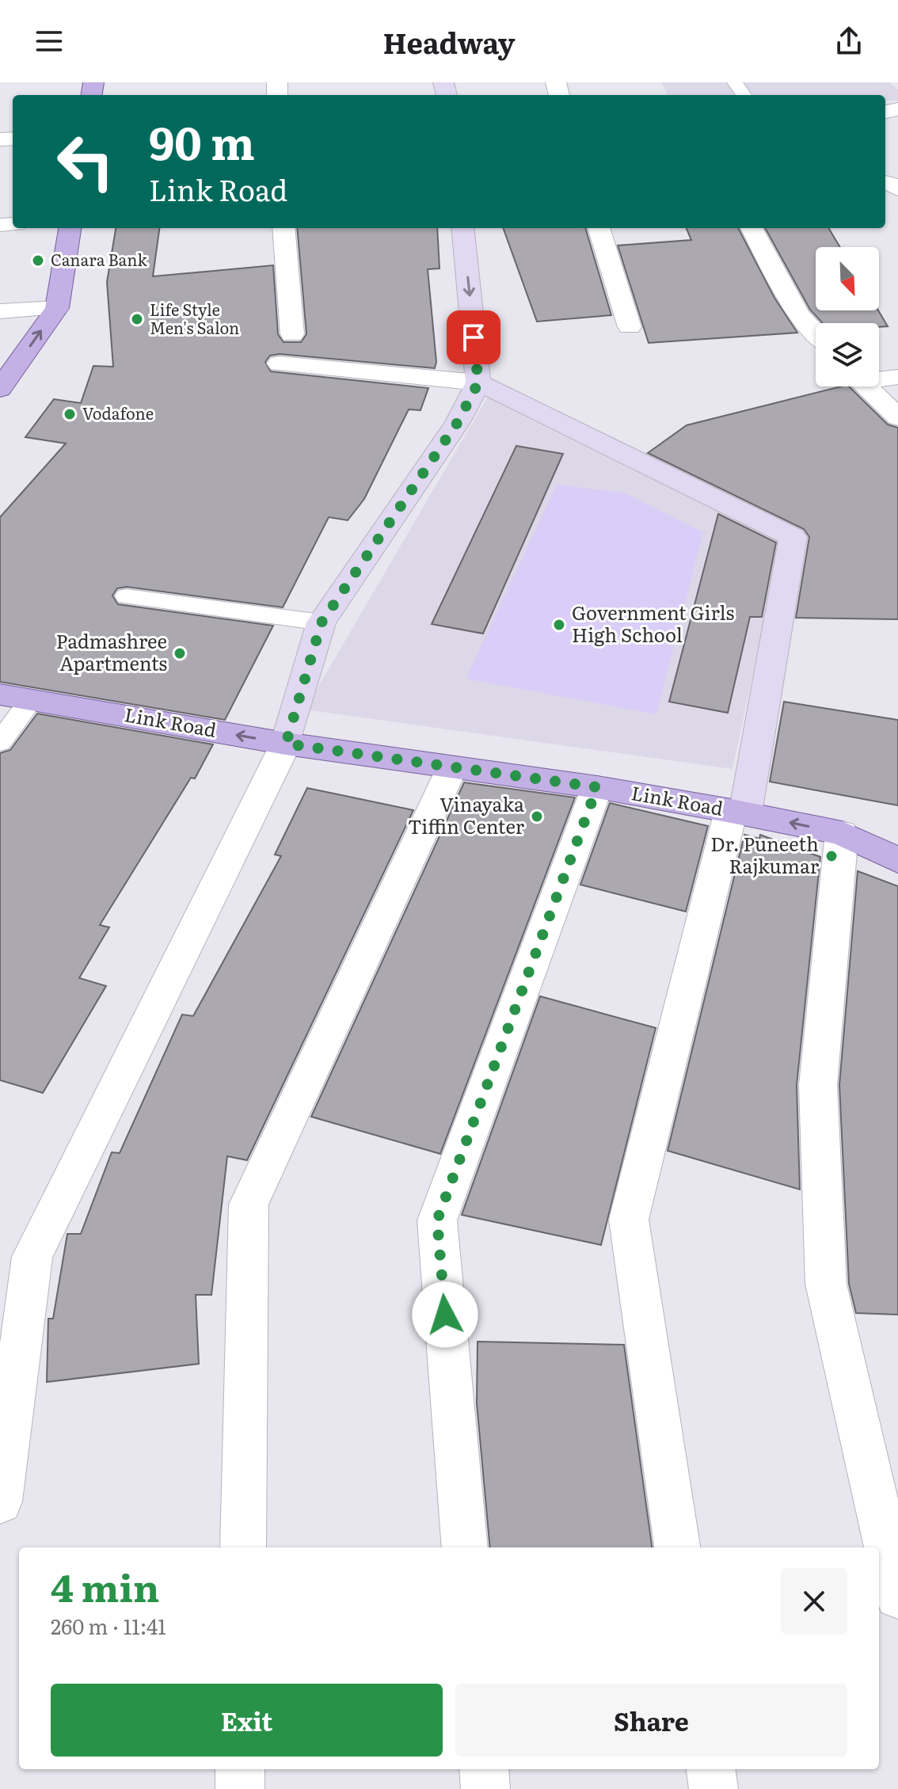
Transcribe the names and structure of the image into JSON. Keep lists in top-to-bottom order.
{
  "streets": {
    "main road": ["Link Road"]
  },
  "one_way": ["Link Road"],
  "places": [
    "Canara Bank",
    "Life Style Men's Salon",
    "Vodafone",
    "Government Girls High School",
    "Padmashree Apartments",
    "Vinayaka Tiffin Center",
    "Dr. Puneeth Rajkumar"
  ],
  "north": "bottom right",
  "page": {
    "header": "Headway",
    "turn": ["90 m", "Link Road"],
    "heading": ["4 min", "260 m · 11:41"],
    "buttons": ["Exit", "Share"]
  }
}
